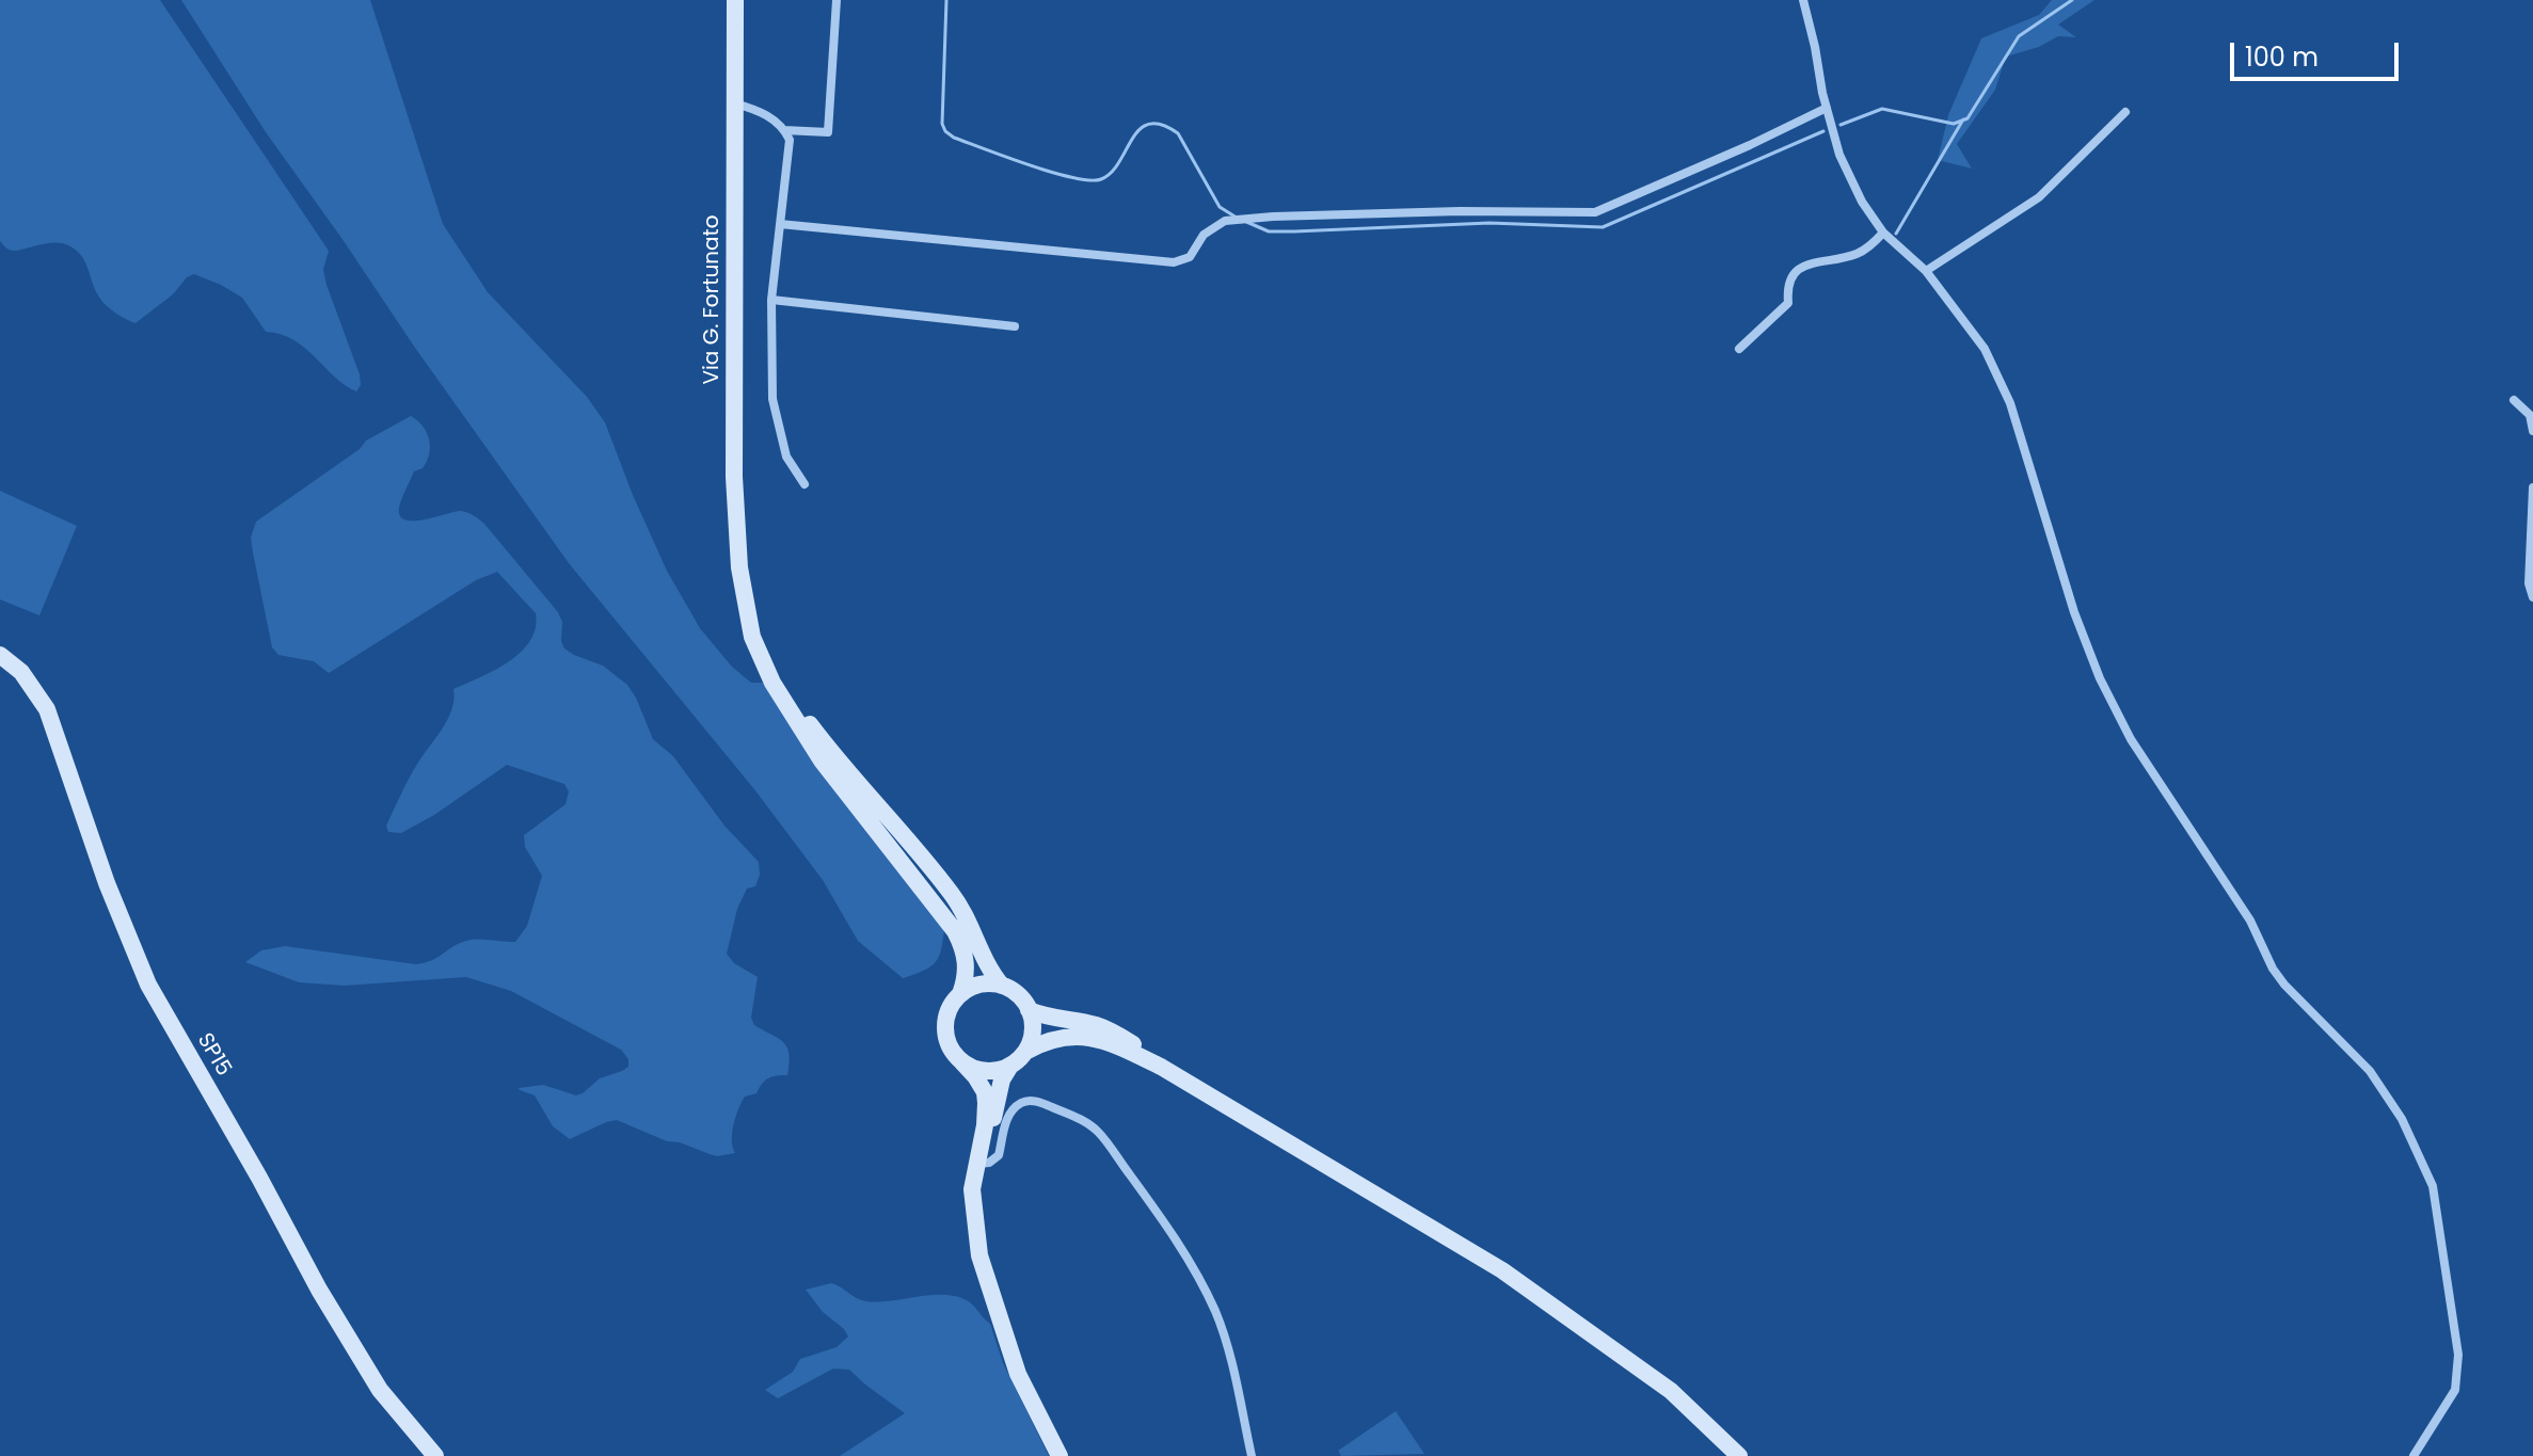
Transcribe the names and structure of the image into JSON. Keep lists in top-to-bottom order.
{
  "streets": {
    "main road": ["Via G. Fortunato", "SP15"]
  },
  "scale_bar": "100 m"
}
